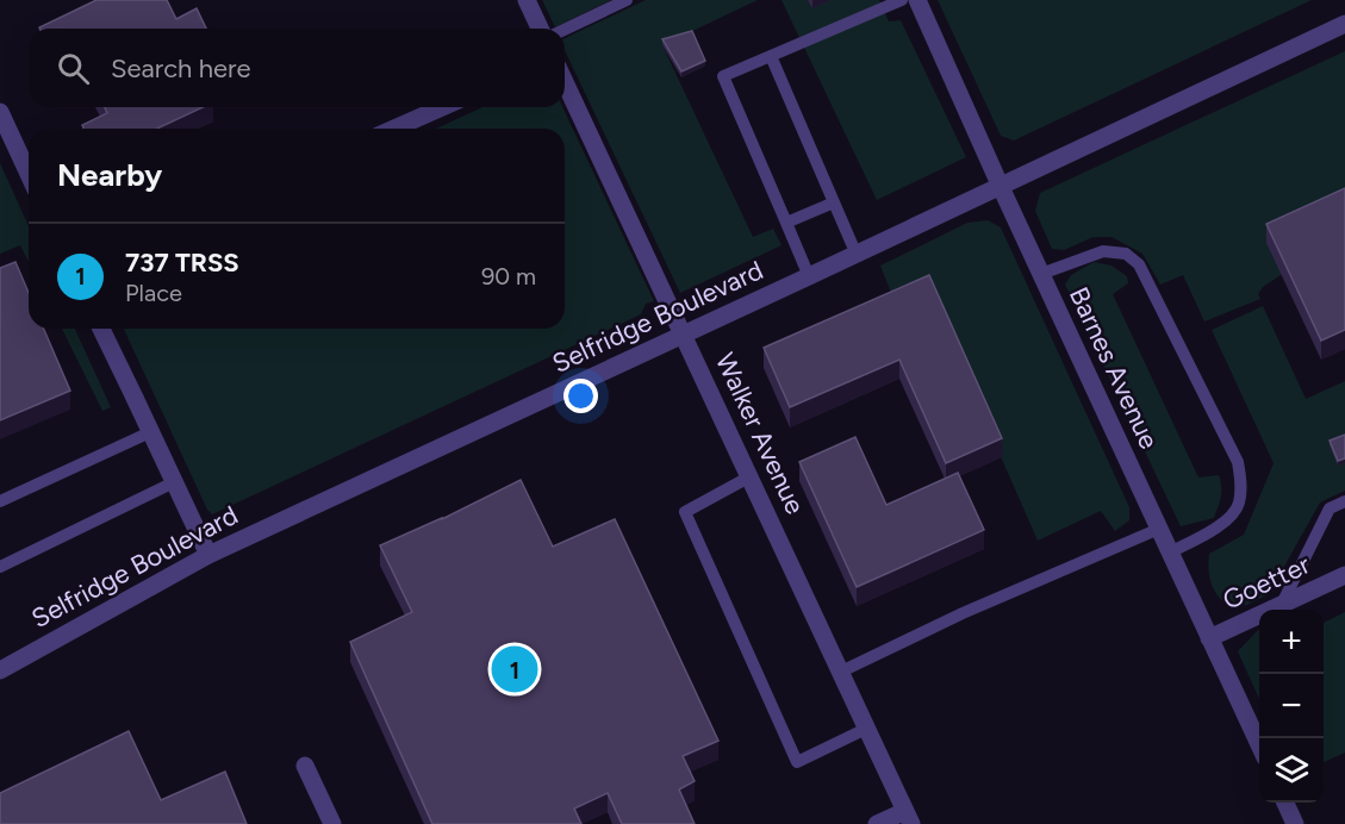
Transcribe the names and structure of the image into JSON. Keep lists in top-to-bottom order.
{
  "streets": {
    "street": [
      "Selfridge Boulevard",
      "Barnes Avenue",
      "Walker Avenue",
      "Goetter"
    ]
  },
  "crossings": [
    ["Selfridge Boulevard", "Barnes Avenue"],
    ["Selfridge Boulevard", "Walker Avenue"],
    ["Barnes Avenue", "Goetter"]
  ],
  "page": {
    "search": "Search here",
    "heading": "Nearby",
    "list": [
      {
        "mark": "1",
        "name": "737 TRSS",
        "note": "Place",
        "value": "90 m"
      }
    ],
    "map_buttons": ["+", "−"],
    "pins": "1"
  }
}
